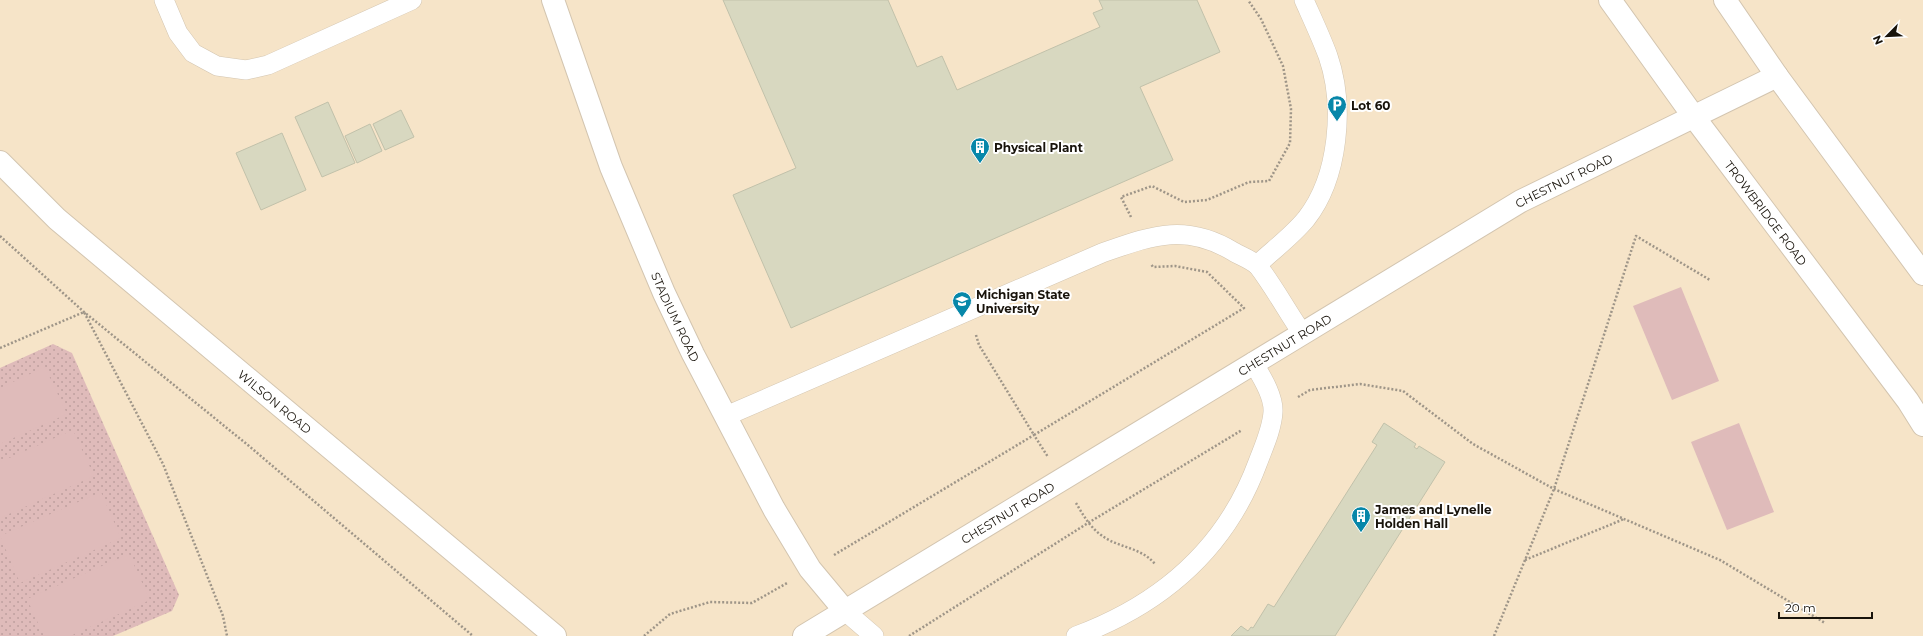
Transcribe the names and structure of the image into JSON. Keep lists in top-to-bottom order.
{
  "streets": {
    "street": [
      "CHESTNUT ROAD",
      "TROWBRIDGE ROAD",
      "STADIUM ROAD",
      "WILSON ROAD"
    ]
  },
  "crossings": [
    ["CHESTNUT ROAD", "TROWBRIDGE ROAD"],
    ["CHESTNUT ROAD", "STADIUM ROAD"]
  ],
  "places": {
    "parking": ["Lot 60"],
    "building": ["Physical Plant", "James and Lynelle Holden Hall"],
    "school or university": ["Michigan State University"]
  },
  "scale_bar": "20 m",
  "north": "bottom left"
}
